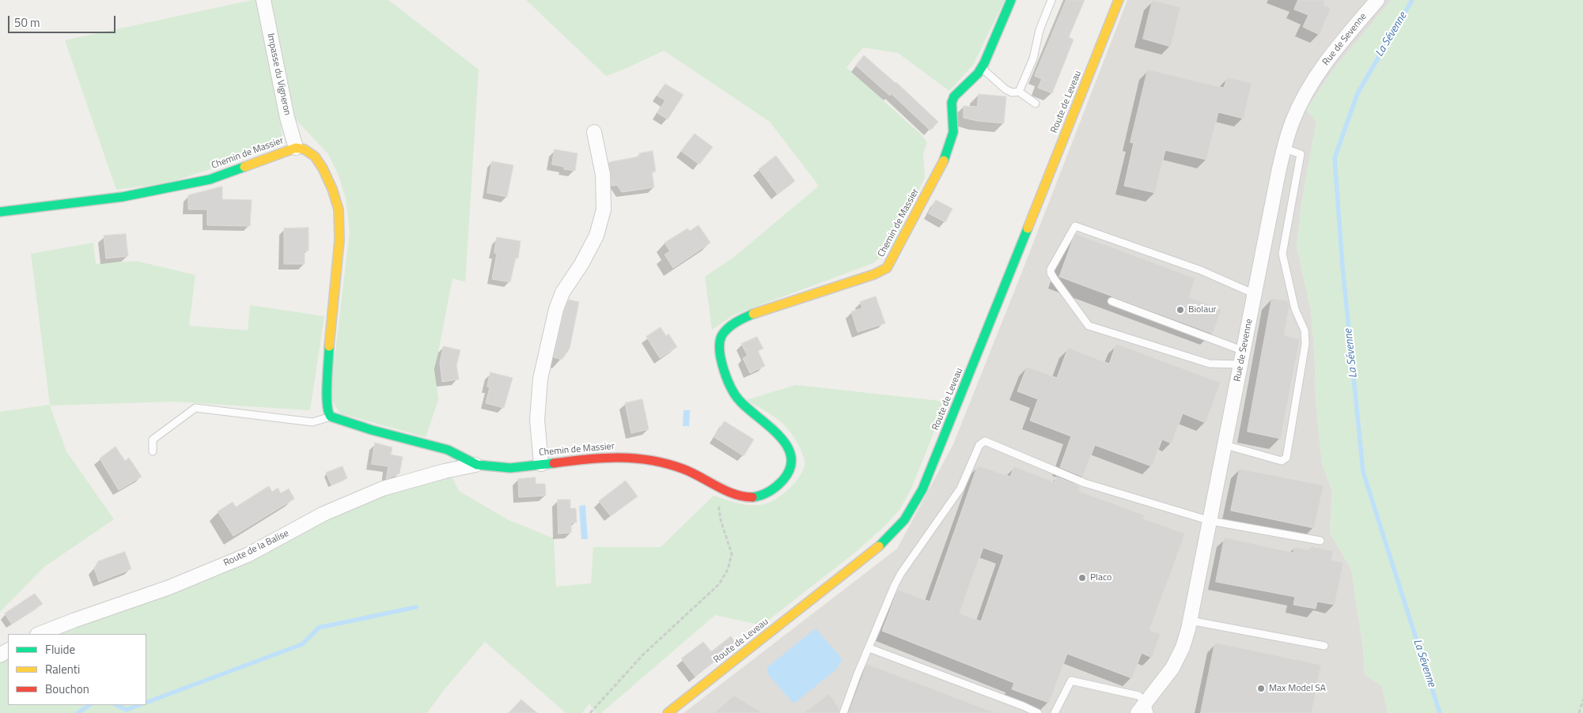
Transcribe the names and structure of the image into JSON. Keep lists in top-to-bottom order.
{
  "streets": {
    "street": [
      "Rue de Sevenne",
      "Impasse du Vigneron",
      "Route de Leveau",
      "Chemin de Massier",
      "Route de la Balise"
    ]
  },
  "crossings": [
    ["Impasse du Vigneron", "Chemin de Massier"],
    ["Chemin de Massier", "Route de la Balise"]
  ],
  "water": ["La Sévenne"],
  "places": ["Biolaur", "Placo", "Max Model SA"],
  "legend": ["Fluide", "Ralenti", "Bouchon"],
  "scale_bar": "50 m"
}
